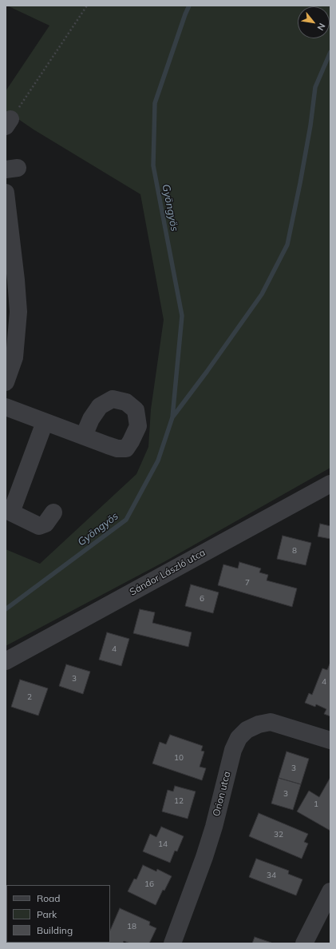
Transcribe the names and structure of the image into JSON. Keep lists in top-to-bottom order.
{
  "streets": {
    "street": ["Sándor László utca", "Orion utca"]
  },
  "water": ["Gyöngyös"],
  "house_numbers": [
    "8",
    "7",
    "6",
    "4",
    "3",
    "4",
    "2",
    "10",
    "3",
    "3",
    "12",
    "1",
    "32",
    "14",
    "34",
    "16",
    "18"
  ],
  "legend": ["Road", "Park", "Building"],
  "north": "bottom right"
}
